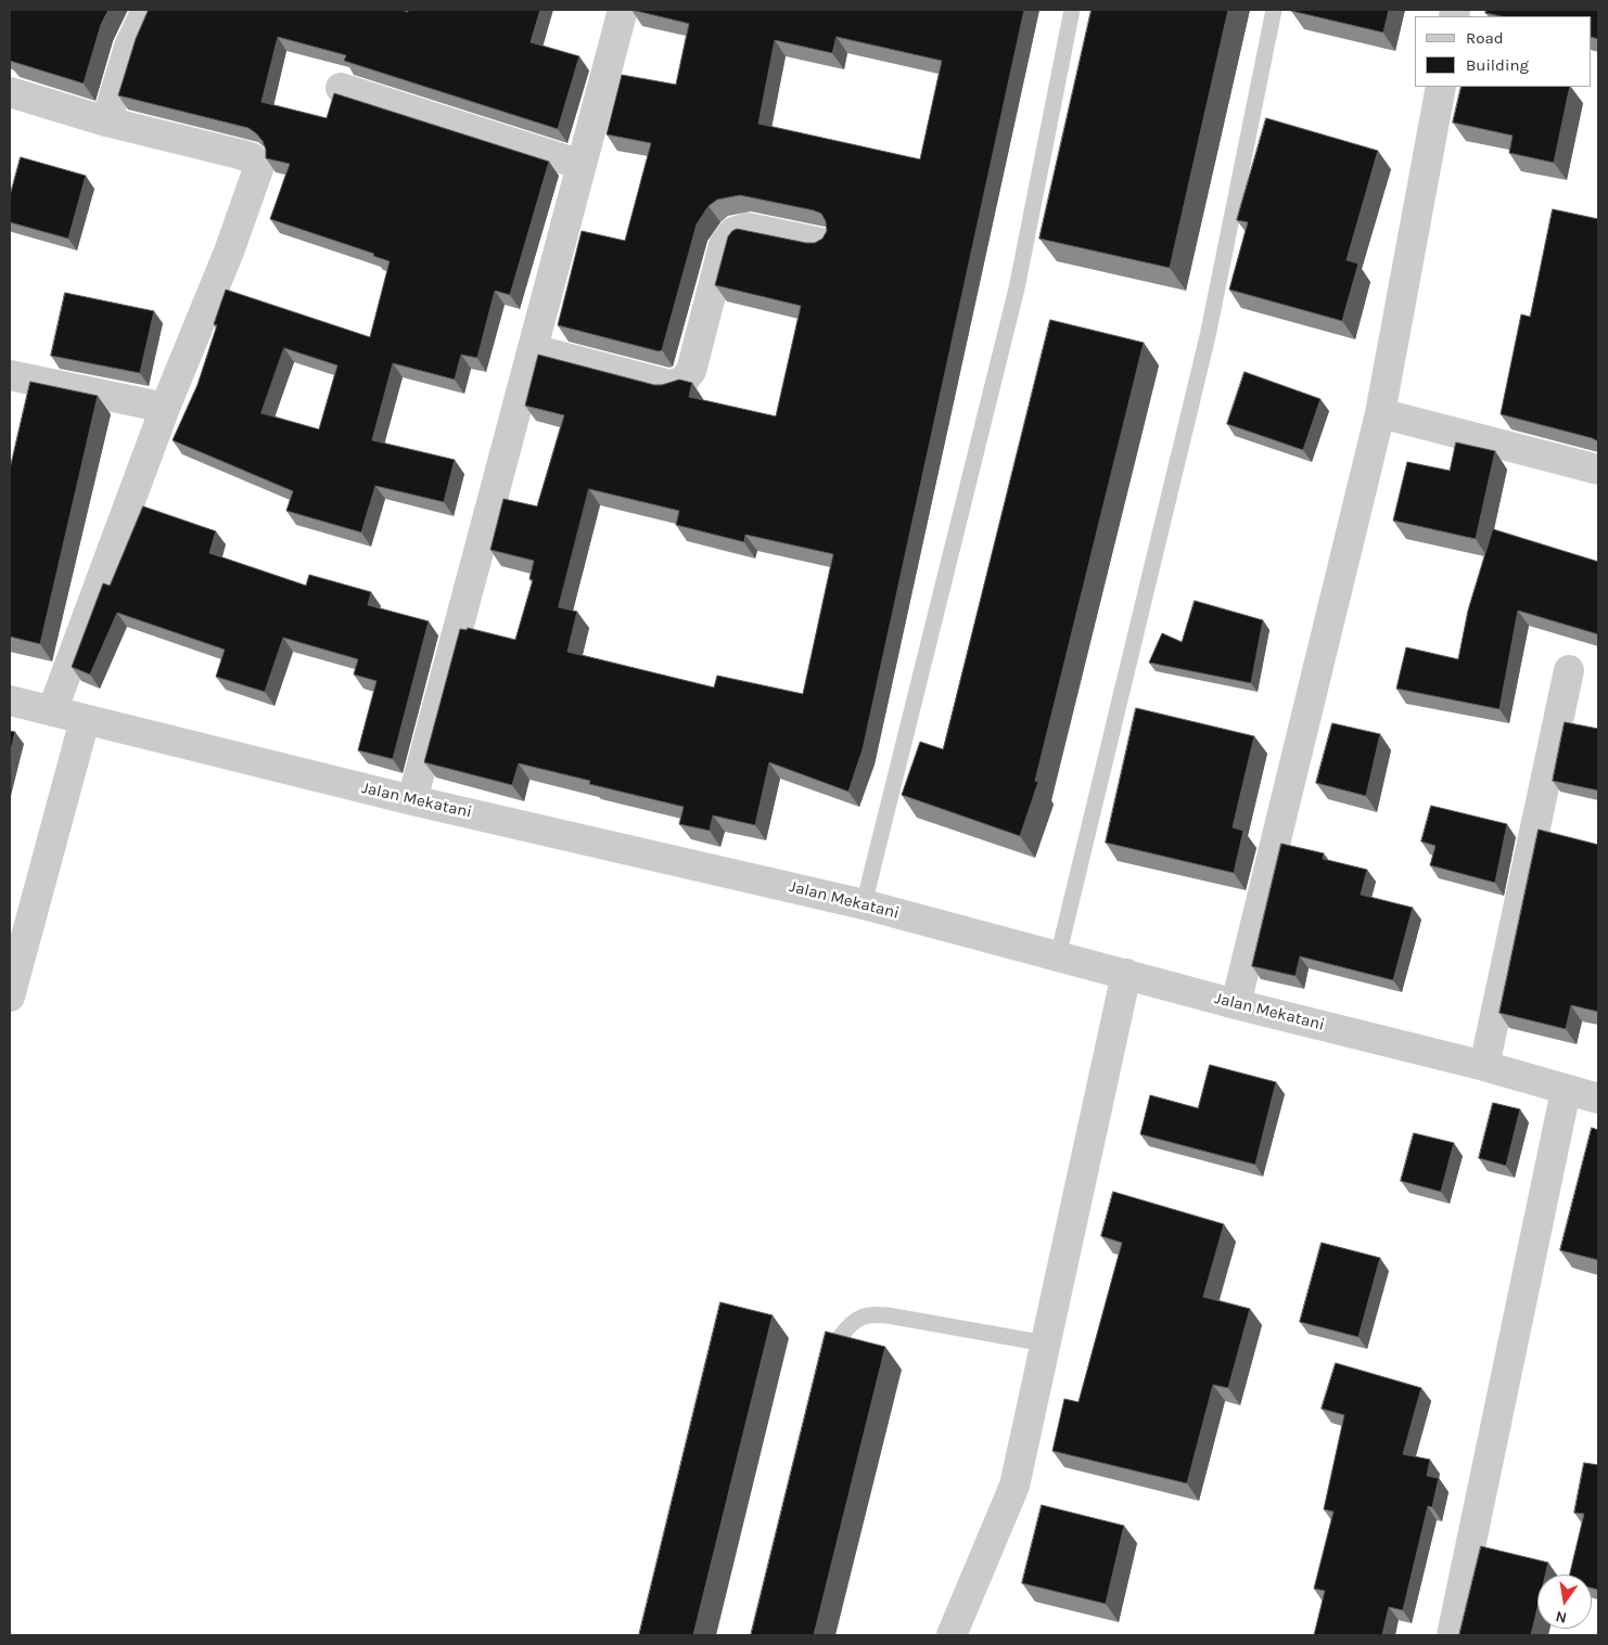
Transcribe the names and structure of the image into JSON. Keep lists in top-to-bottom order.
{
  "streets": {
    "street": ["Jalan Mekatani"]
  },
  "legend": ["Road", "Building"],
  "north": "bottom"
}
